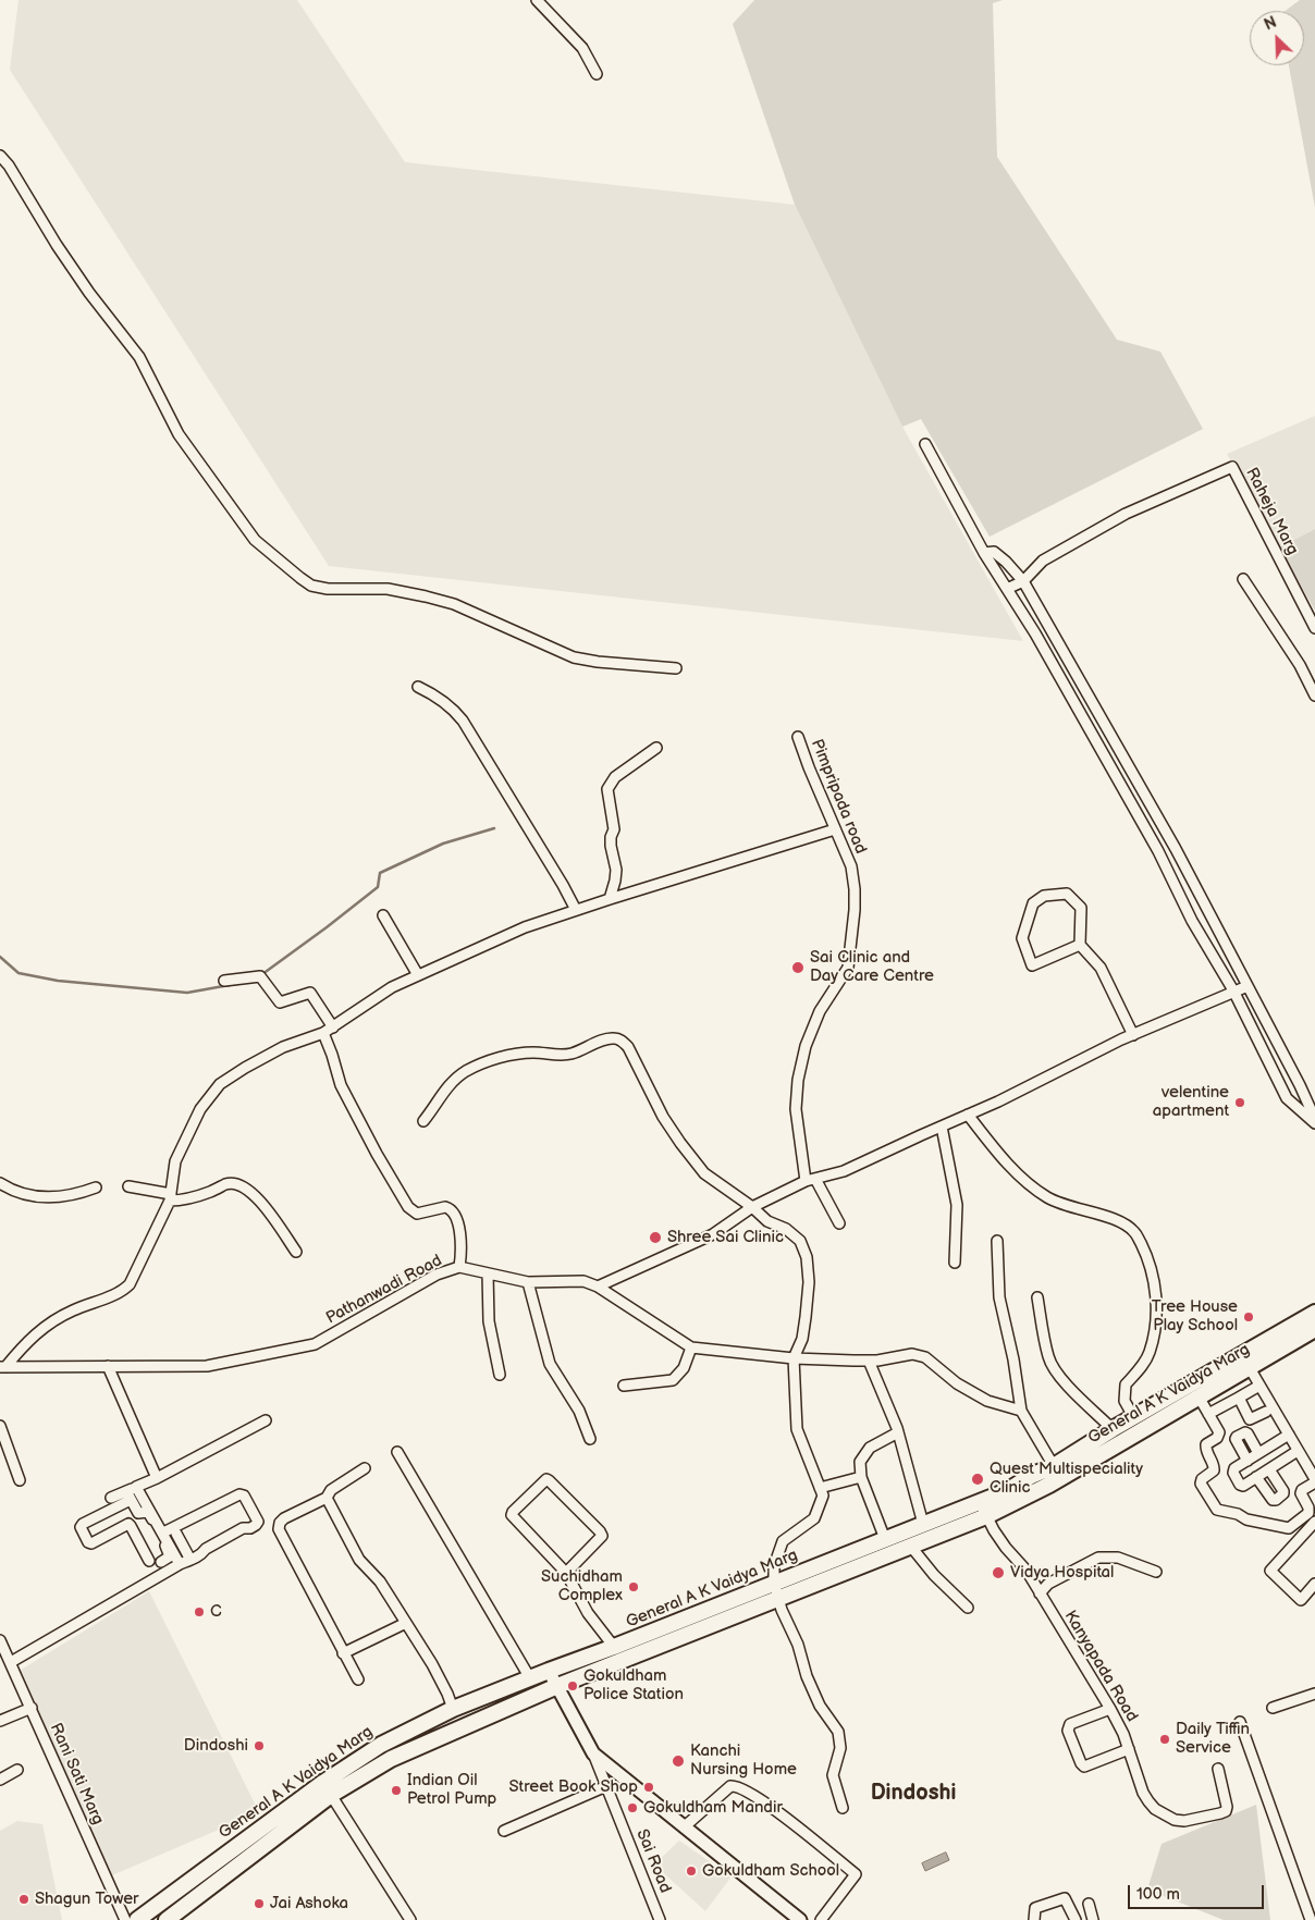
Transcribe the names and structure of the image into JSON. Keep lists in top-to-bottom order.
{
  "streets": {
    "main road": ["General A K Vaidya Marg"],
    "street": [
      "Raheja Marg",
      "Pimpripada road",
      "Pathanwadi Road",
      "Kanyapada Road",
      "Rani Sati Marg",
      "Sai Road"
    ]
  },
  "crossings": [
    ["General A K Vaidya Marg", "Kanyapada Road"]
  ],
  "districts": ["Dindoshi"],
  "places": [
    "Sai Clinic and Day Care Centre",
    "velentine apartment",
    "Shree Sai Clinic",
    "Tree House Play School",
    "Quest Multispeciality Clinic",
    "Vidya Hospital",
    "Suchidham Complex",
    "C",
    "Gokuldham Police Station",
    "Daily Tiffin Service",
    "Dindoshi",
    "Kanchi Nursing Home",
    "Street Book Shop",
    "Indian Oil Petrol Pump",
    "Gokuldham Mandir",
    "Gokuldham School",
    "Shagun Tower",
    "Jai Ashoka"
  ],
  "scale_bar": "100 m",
  "north": "top left"
}
